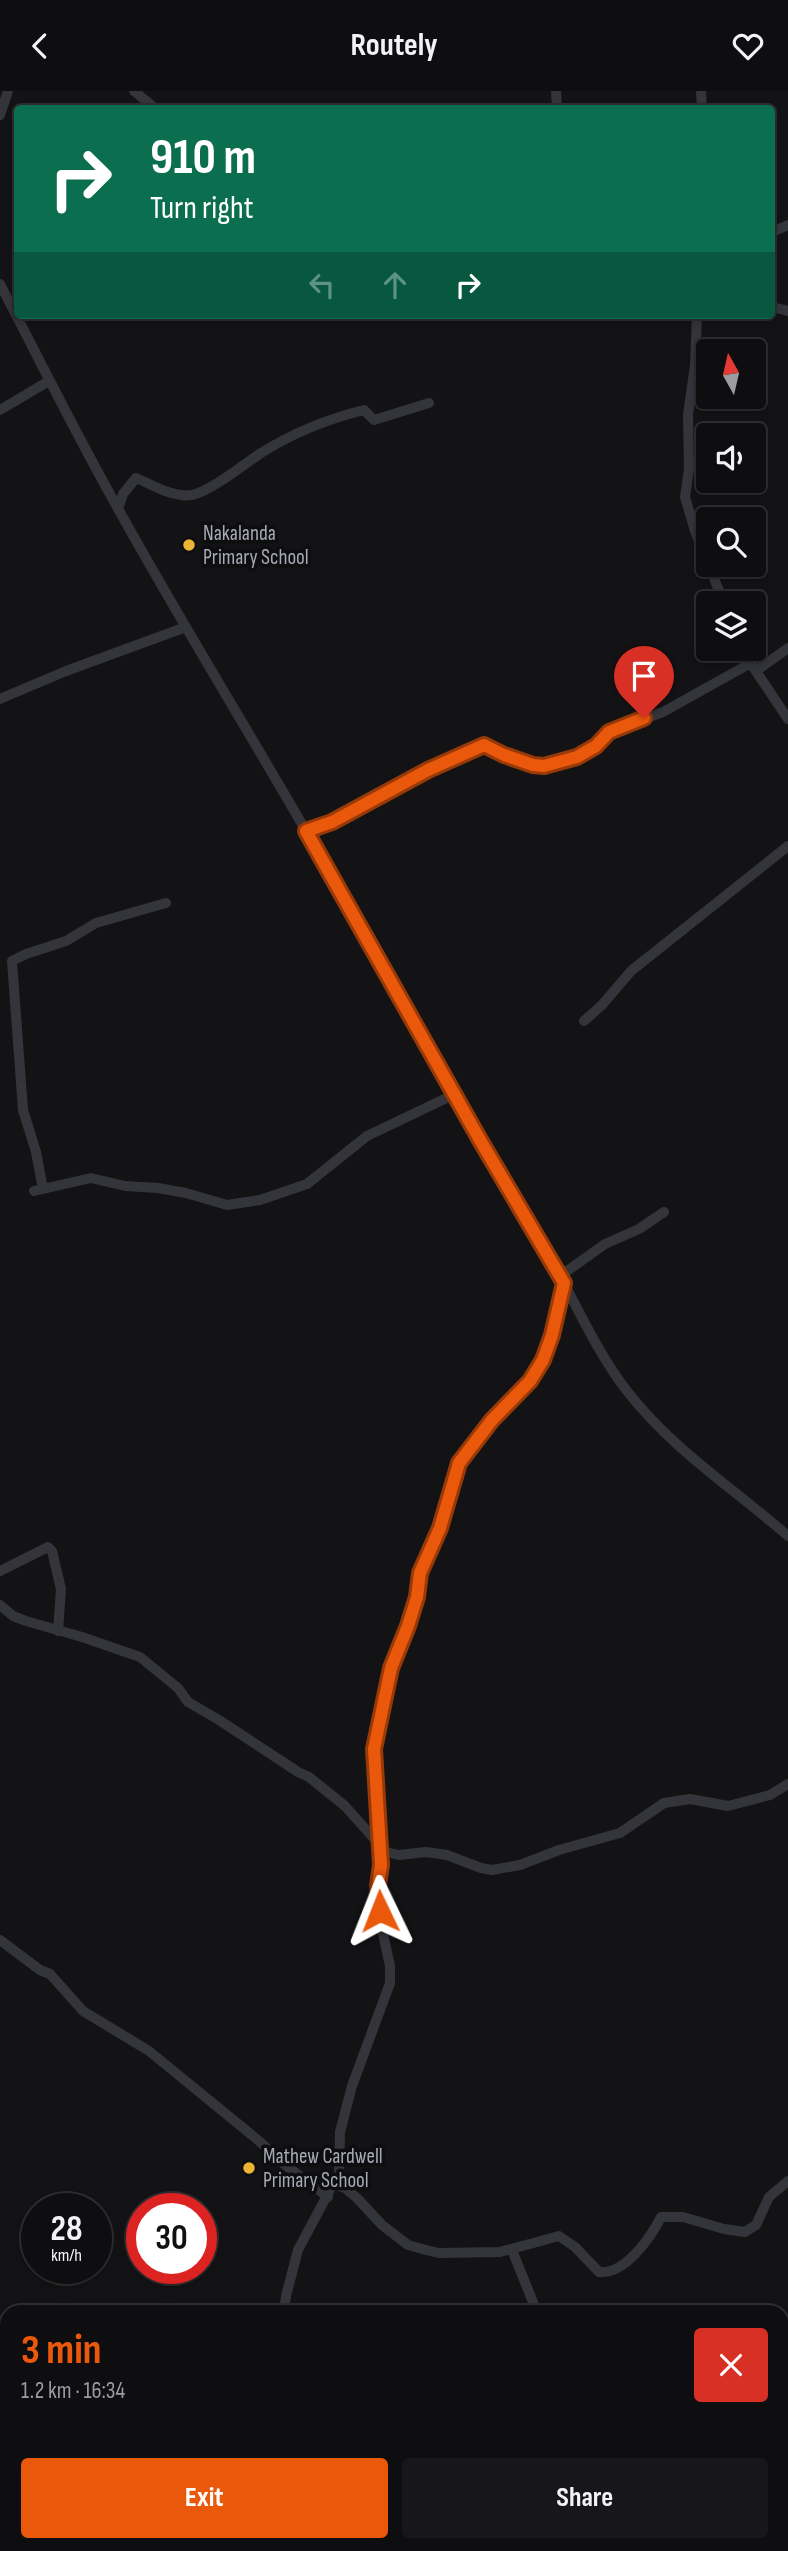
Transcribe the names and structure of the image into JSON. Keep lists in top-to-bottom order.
{
  "places": ["Nakalanda Primary School", "Mathew Cardwell Primary School"],
  "north": "top",
  "page": {
    "header": "Routely",
    "turn": ["910 m", "Turn right"],
    "speed": "28 km/h",
    "limit": "30",
    "heading": ["3 min", "1.2 km · 16:34"],
    "buttons": ["Exit", "Share"]
  }
}
